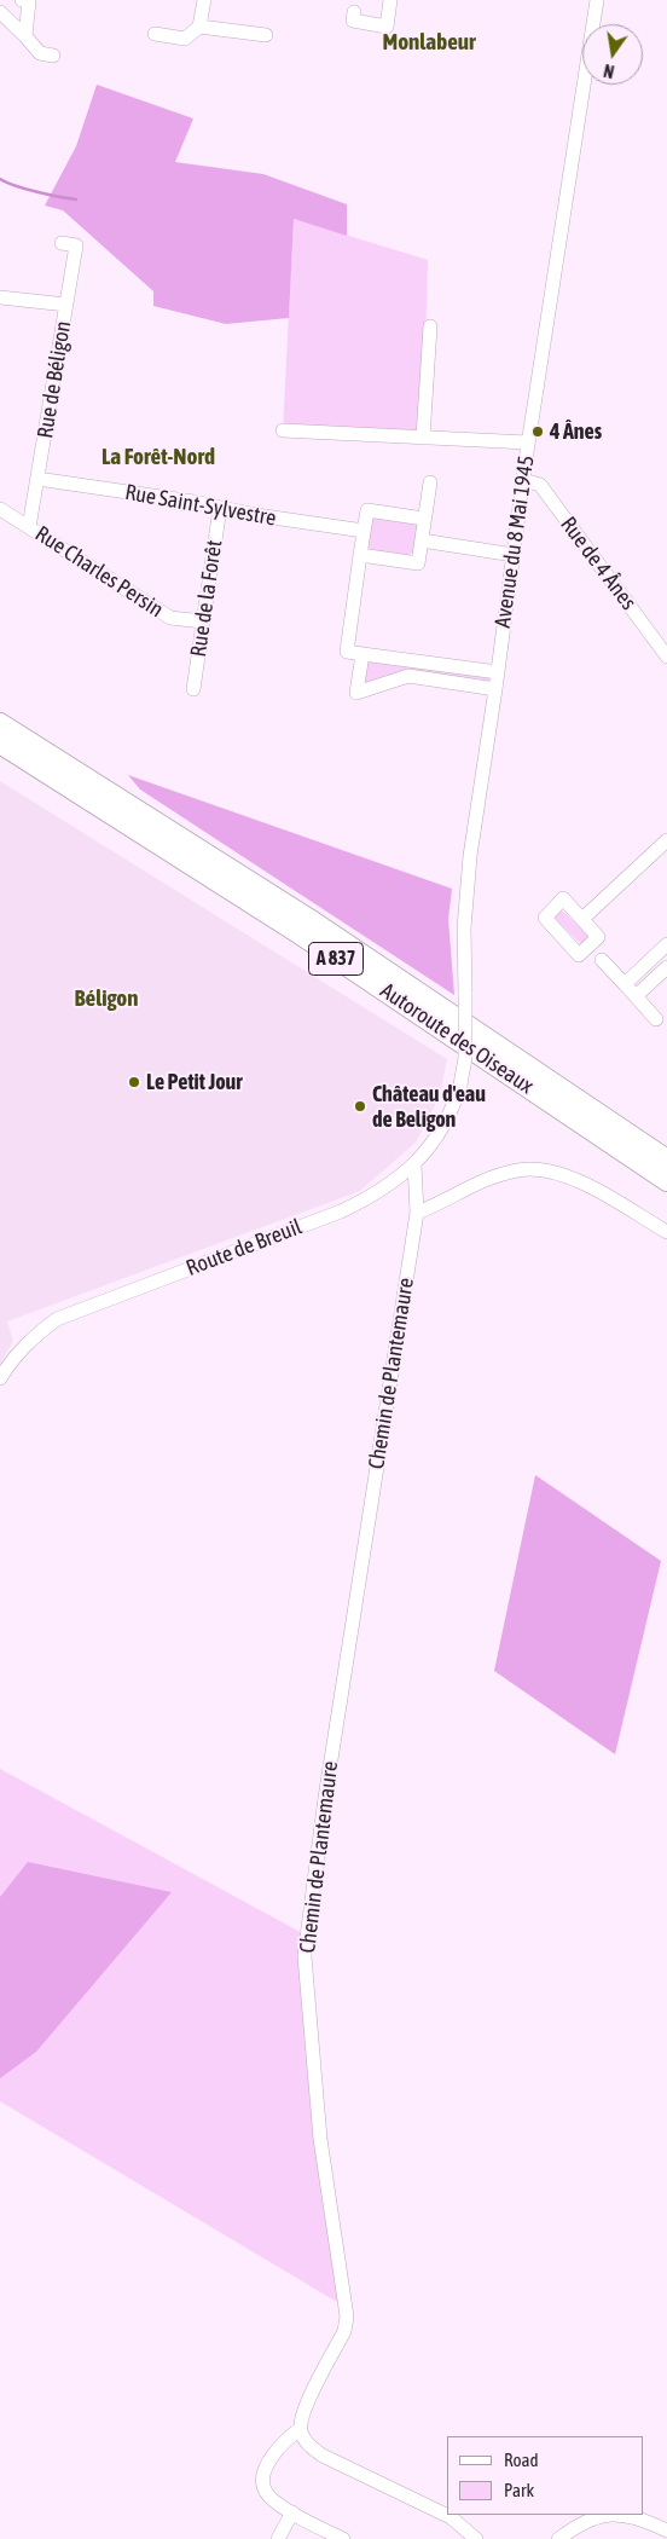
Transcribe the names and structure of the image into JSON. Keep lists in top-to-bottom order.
{
  "streets": {
    "highway": ["A 837", "Autoroute des Oiseaux"],
    "street": [
      "Rue de Béligon",
      "Rue Saint-Sylvestre",
      "Avenue du 8 Mai 1945",
      "Rue de 4 Ânes",
      "Rue Charles Persin",
      "Rue de la Forêt",
      "Route de Breuil",
      "Chemin de Plantemaure"
    ]
  },
  "crossings": [
    ["Rue de Béligon", "Rue Saint-Sylvestre"],
    ["Rue de Béligon", "Rue Charles Persin"],
    ["Rue Saint-Sylvestre", "Rue de la Forêt"],
    ["Avenue du 8 Mai 1945", "Rue de 4 Ânes"],
    ["Avenue du 8 Mai 1945", "Route de Breuil"],
    ["Rue Charles Persin", "Rue de la Forêt"]
  ],
  "districts": ["Monlabeur", "La Forêt-Nord", "Béligon"],
  "places": ["4 Ânes", "Le Petit Jour", "Château d'eau de Beligon"],
  "legend": ["Road", "Park"],
  "north": "bottom"
}
